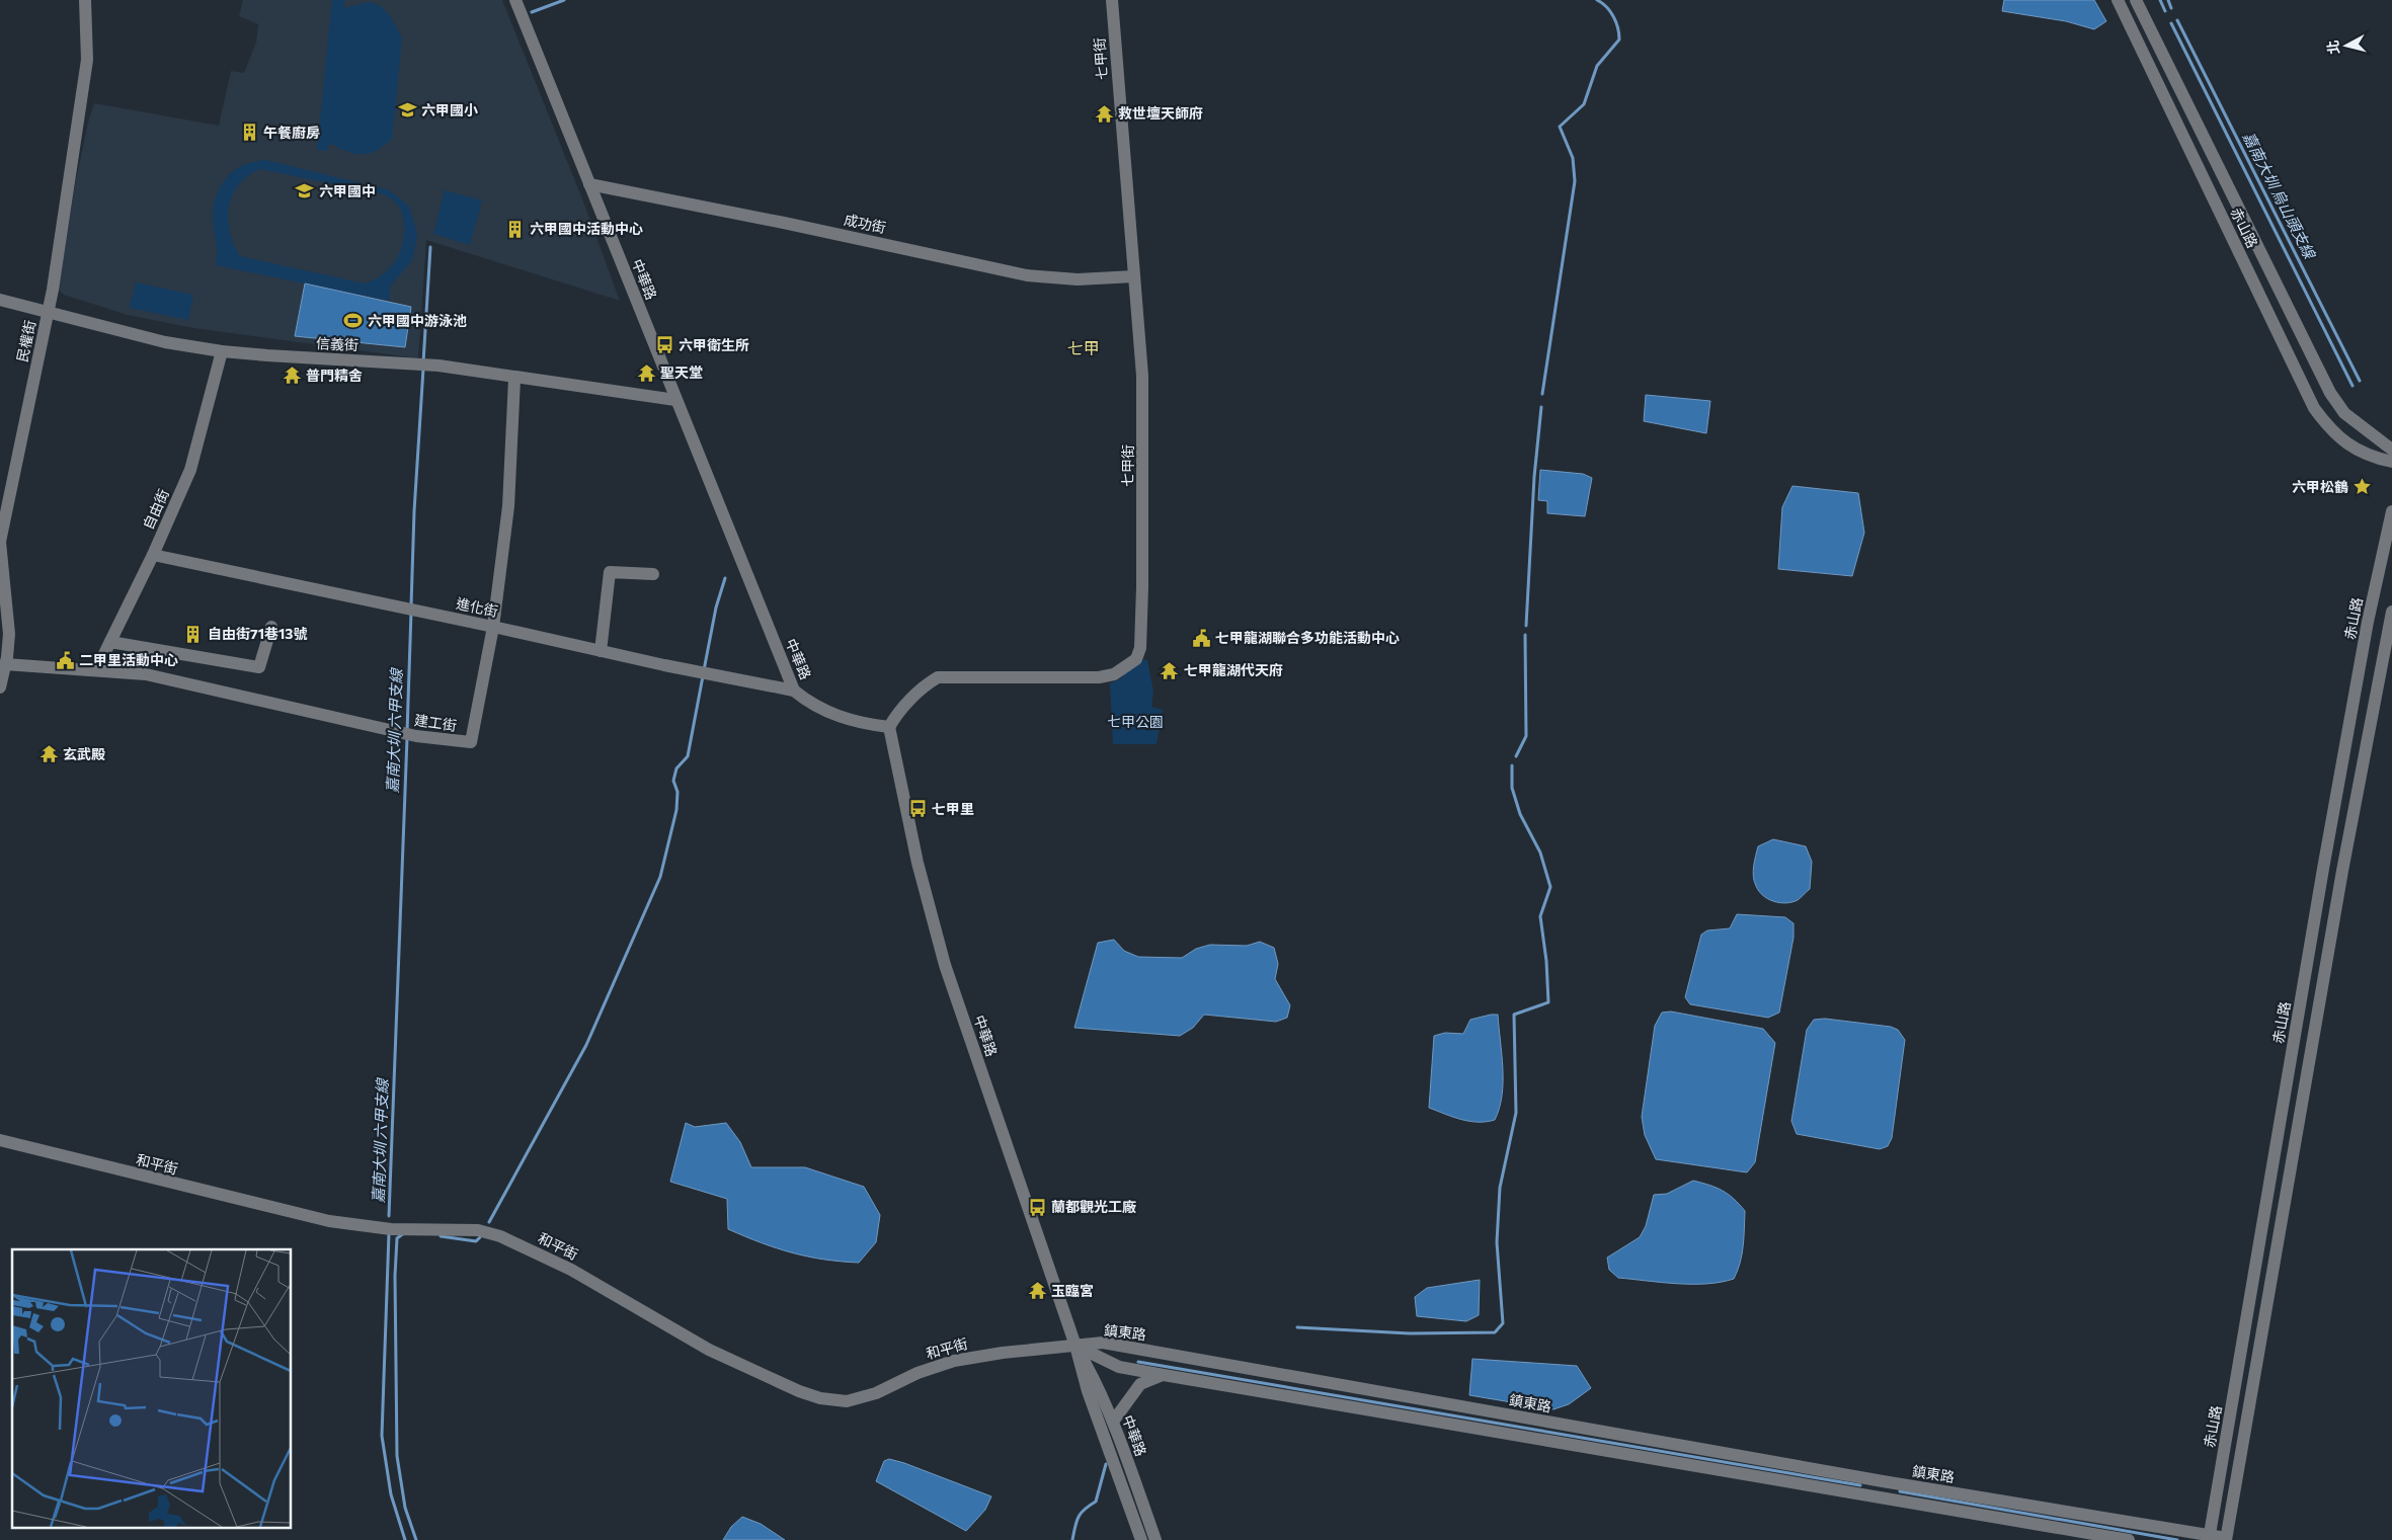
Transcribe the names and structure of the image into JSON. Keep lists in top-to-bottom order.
{
  "streets": {
    "street": [
      "七甲街",
      "成功街",
      "赤山路",
      "中華路",
      "民權街",
      "信義街",
      "自由街",
      "進化街",
      "建工街",
      "和平街",
      "鎮東路"
    ]
  },
  "crossings": [
    ["七甲街", "成功街"],
    ["七甲街", "中華路"],
    ["成功街", "中華路"],
    ["赤山路", "鎮東路"],
    ["中華路", "信義街"],
    ["中華路", "進化街"],
    ["中華路", "和平街"],
    ["中華路", "鎮東路"],
    ["民權街", "信義街"],
    ["民權街", "建工街"],
    ["信義街", "自由街"],
    ["信義街", "建工街"],
    ["自由街", "進化街"],
    ["自由街", "建工街"],
    ["進化街", "建工街"],
    ["和平街", "鎮東路"]
  ],
  "districts": ["七甲"],
  "water": ["嘉南大圳 烏山頭支線", "嘉南大圳 六甲支線"],
  "parks": ["七甲公園"],
  "places": {
    "school or university": ["六甲國小", "六甲國中"],
    "temple": [
      "救世壇天師府",
      "聖天堂",
      "普門精舍",
      "七甲龍湖代天府",
      "玄武殿",
      "玉臨宮"
    ],
    "building": ["午餐廚房", "六甲國中活動中心", "自由街71巷13號"],
    "sports": ["六甲國中游泳池"],
    "bus stop": ["六甲衛生所", "七甲里", "蘭都觀光工廠"],
    "place": ["六甲松鶴"],
    "public building": ["七甲龍湖聯合多功能活動中心", "二甲里活動中心"]
  },
  "north": "left"
}
